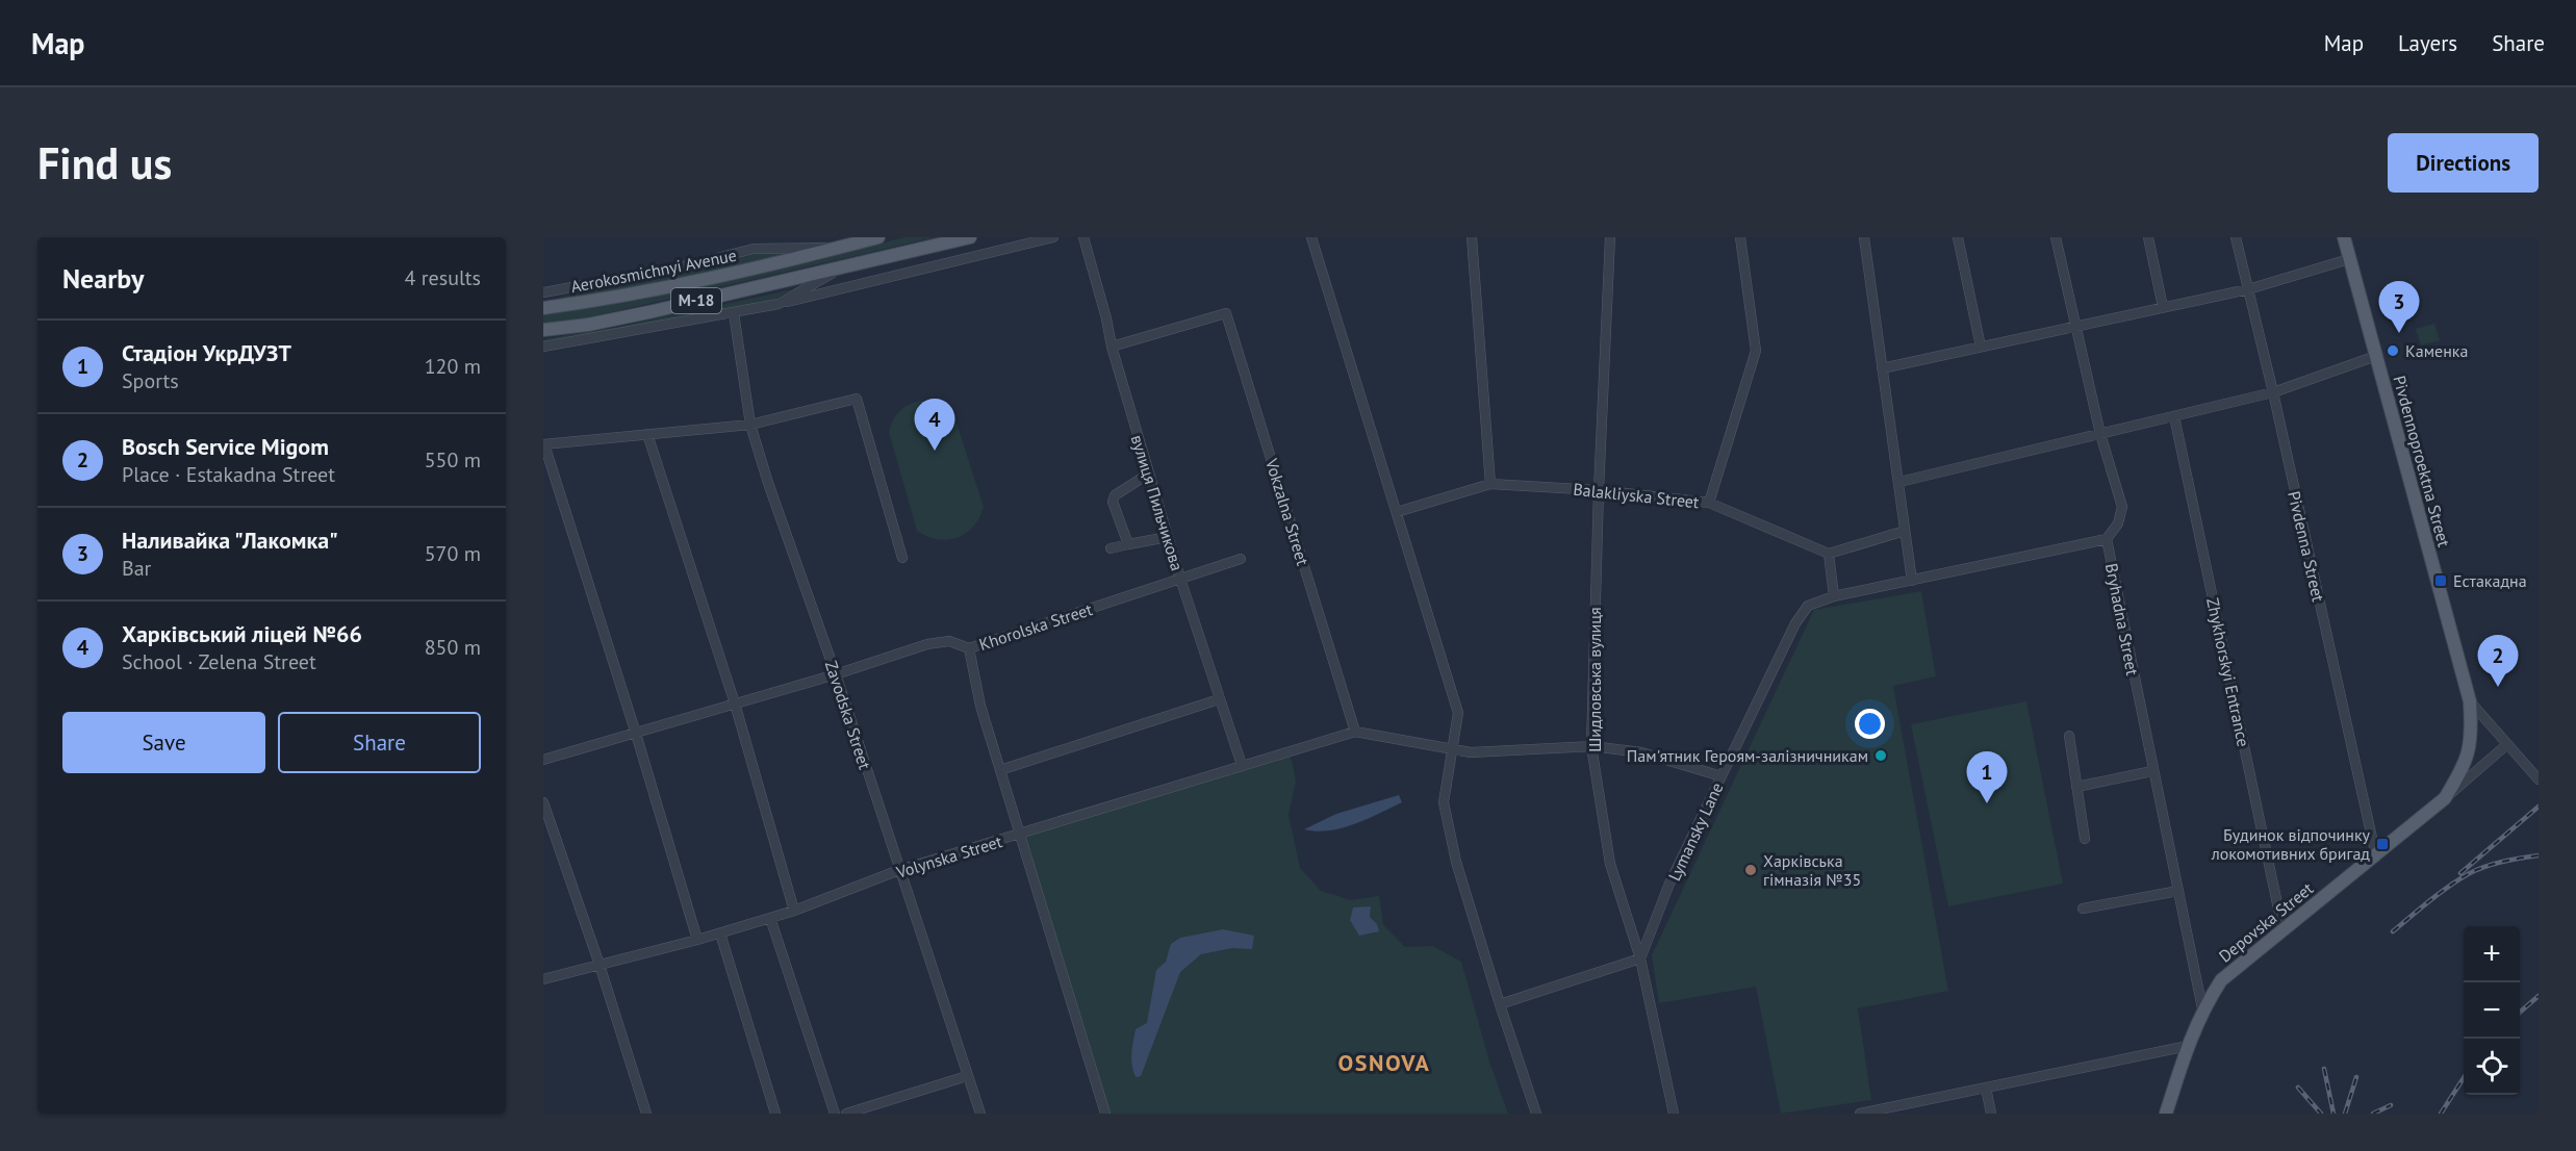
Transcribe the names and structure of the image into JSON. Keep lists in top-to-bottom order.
{
  "streets": {
    "main road": [
      "Aerokosmichnyi Avenue",
      "М-18",
      "Pivdennoproektna Street",
      "Depovska Street"
    ],
    "street": [
      "Balakliyska Street",
      "вулиця Пильчикова",
      "Vokzalna Street",
      "Pivdenna Street",
      "Bryhadna Street",
      "Khorolska Street",
      "Zhykhorskyi Entrance",
      "Шидловська вулиця",
      "Zavodska Street",
      "Lymansky Lane",
      "Volynska Street"
    ]
  },
  "crossings": [
    ["Pivdennoproektna Street", "Depovska Street"],
    ["Balakliyska Street", "Шидловська вулиця"],
    ["вулиця Пильчикова", "Vokzalna Street"],
    ["вулиця Пильчикова", "Khorolska Street"],
    ["вулиця Пильчикова", "Volynska Street"],
    ["Vokzalna Street", "Volynska Street"],
    ["Pivdenna Street", "Depovska Street"],
    ["Bryhadna Street", "Lymansky Lane"],
    ["Bryhadna Street", "Depovska Street"],
    ["Khorolska Street", "Zavodska Street"],
    ["Zhykhorskyi Entrance", "Depovska Street"],
    ["Шидловська вулиця", "Lymansky Lane"],
    ["Zavodska Street", "Volynska Street"]
  ],
  "districts": ["OSNOVA"],
  "places": {
    "other": ["Каменка", "Пам'ятник Героям-залізничникам", "Харківська гімназія №35"],
    "transit": ["Естакадна", "Будинок відпочинку локомотивних бригад"]
  },
  "page": {
    "header": "Map",
    "nav": ["Map", "Layers", "Share"],
    "buttons": [
      "Directions",
      ["Save", "Share"]
    ],
    "title": "Find us",
    "heading": ["Nearby", "4 results"],
    "pins": [
      "3",
      "4",
      "2",
      "1"
    ],
    "list": [
      {
        "mark": "1",
        "name": "Стадіон УкрДУЗТ",
        "note": "Sports",
        "value": "120 m"
      },
      {
        "mark": "2",
        "name": "Bosch Service Migom",
        "note": "Place · Estakadna Street",
        "value": "550 m"
      },
      {
        "mark": "3",
        "name": "Наливайка \"Лакомка\"",
        "note": "Bar",
        "value": "570 m"
      },
      {
        "mark": "4",
        "name": "Харківський ліцей №66",
        "note": "School · Zelena Street",
        "value": "850 m"
      }
    ],
    "map_buttons": ["+", "−"]
  }
}
